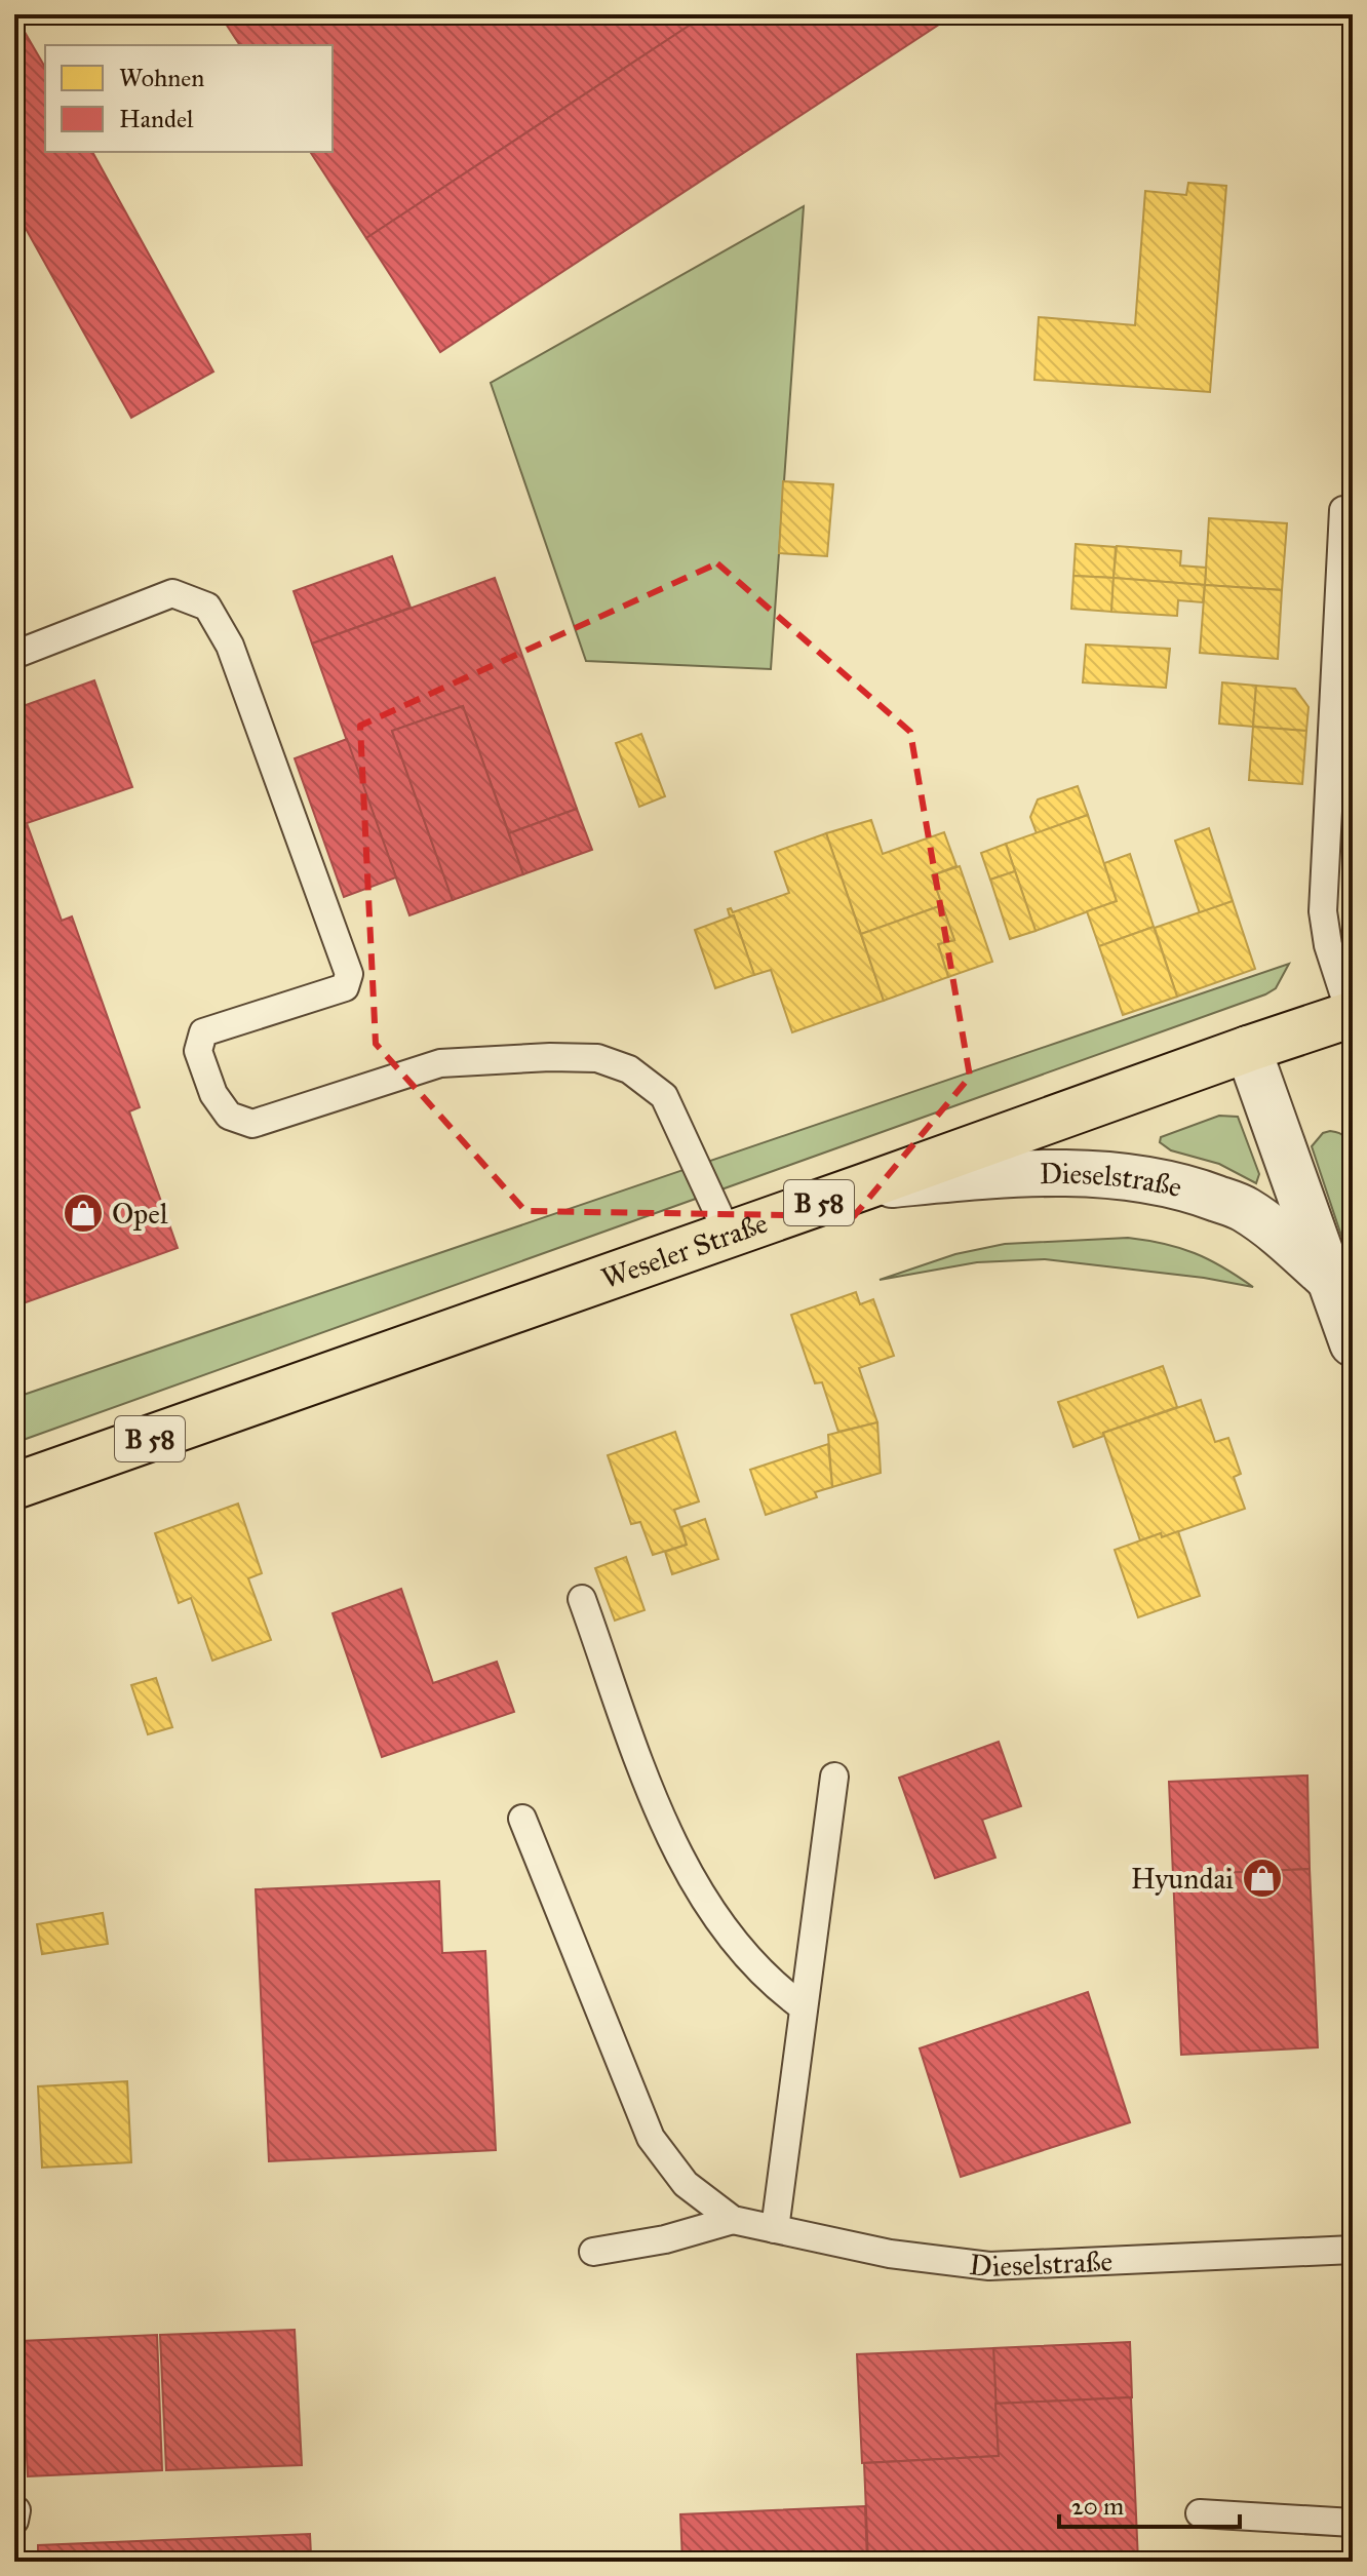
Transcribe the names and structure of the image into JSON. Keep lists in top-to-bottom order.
{
  "streets": {
    "main road": ["B 58", "Weseler Straße"],
    "street": ["Dieselstraße"]
  },
  "crossings": [
    ["Dieselstraße", "Weseler Straße"]
  ],
  "places": {
    "shop": ["Opel", "Hyundai"]
  },
  "legend": ["Wohnen", "Handel"],
  "scale_bar": "20 m"
}
